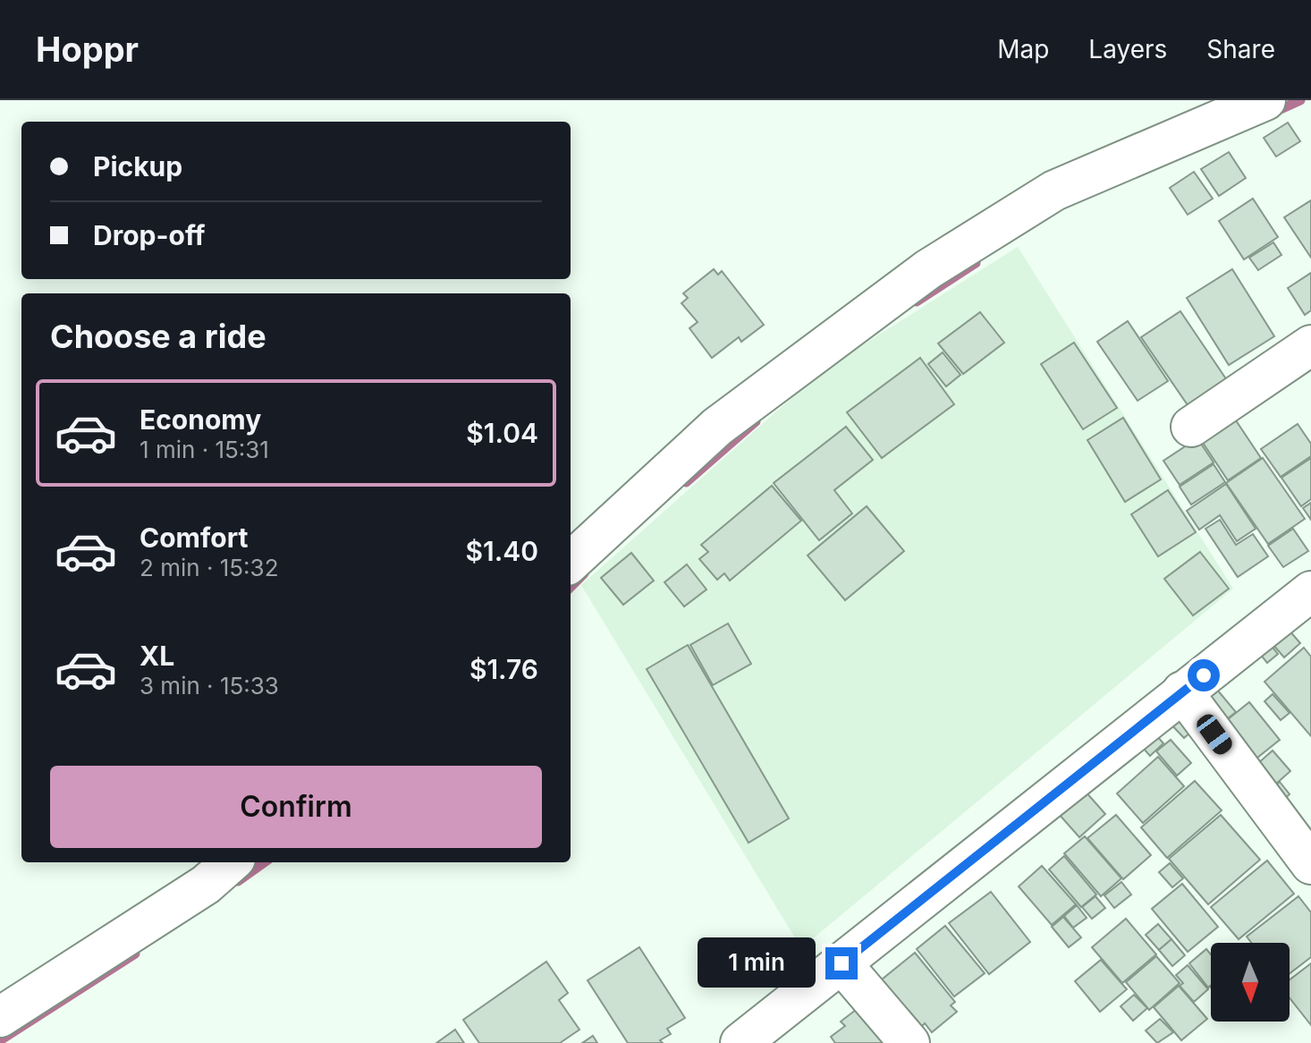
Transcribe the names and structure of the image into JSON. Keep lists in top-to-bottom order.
{
  "north": "bottom",
  "page": {
    "header": "Hoppr",
    "nav": ["Map", "Layers", "Share"],
    "banner": ["Pickup", "Drop-off"],
    "heading": "Choose a ride",
    "list": [
      {
        "name": "Economy",
        "note": "1 min · 15:31",
        "value": "$1.04"
      },
      {
        "name": "Comfort",
        "note": "2 min · 15:32",
        "value": "$1.40"
      },
      {
        "name": "XL",
        "note": "3 min · 15:33",
        "value": "$1.76"
      }
    ],
    "buttons": "Confirm",
    "bubble": "1 min"
  }
}
